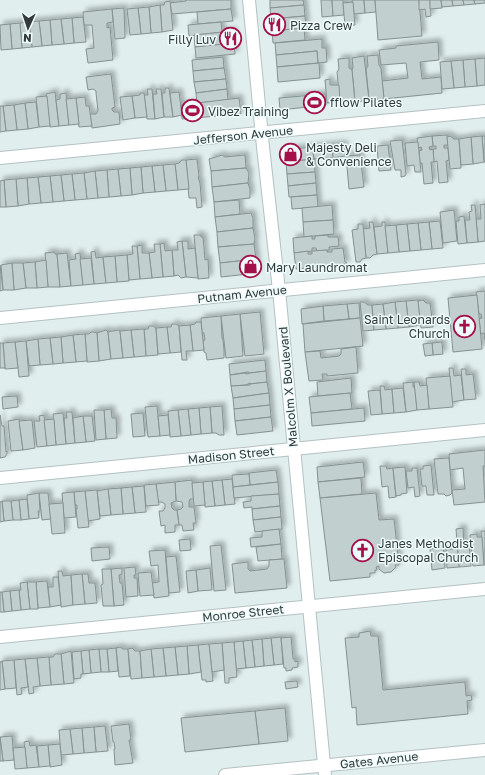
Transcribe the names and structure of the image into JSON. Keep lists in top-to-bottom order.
{
  "streets": {
    "street": [
      "Jefferson Avenue",
      "Putnam Avenue",
      "Malcolm X Boulevard",
      "Madison Street",
      "Monroe Street",
      "Gates Avenue"
    ]
  },
  "crossings": [
    ["Jefferson Avenue", "Malcolm X Boulevard"],
    ["Putnam Avenue", "Malcolm X Boulevard"],
    ["Malcolm X Boulevard", "Madison Street"],
    ["Malcolm X Boulevard", "Monroe Street"],
    ["Malcolm X Boulevard", "Gates Avenue"]
  ],
  "places": {
    "restaurant": ["Pizza Crew", "Filly Luv"],
    "sports": ["fflow Pilates", "Vibez Training"],
    "shop": ["Majesty Deli & Convenience", "Mary Laundromat"],
    "church": ["Saint Leonards Church", "Janes Methodist Episcopal Church"]
  },
  "north": "bottom"
}
